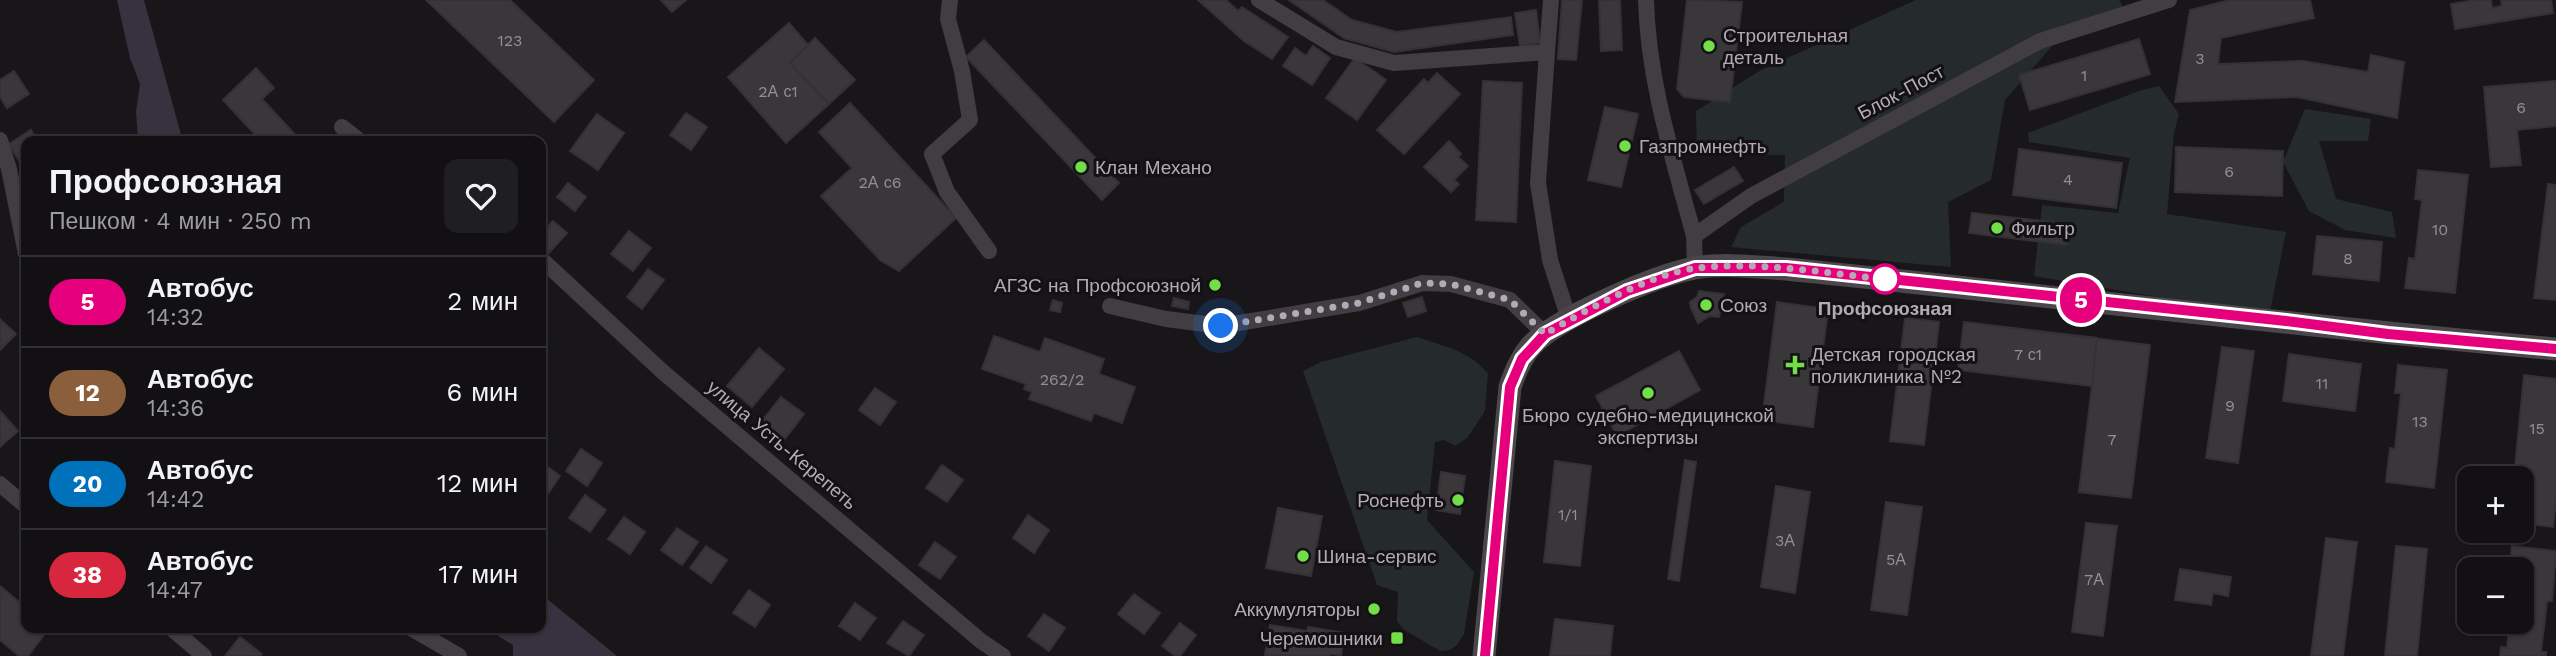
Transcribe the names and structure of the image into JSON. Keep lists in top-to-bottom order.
{
  "streets": {
    "street": ["Блок-Пост", "улица Усть-Керепеть"]
  },
  "places": {
    "other": [
      "Строительная деталь",
      "Газпромнефть",
      "Клан Механо",
      "Фильтр",
      "Профсоюзная",
      "АГЗС на Профсоюзной",
      "Союз",
      "Бюро судебно-медицинской экспертизы",
      "Роснефть",
      "Шина-сервис",
      "Аккумуляторы"
    ],
    "health": ["Детская городская поликлиника №2"],
    "transit": ["Черемошники"]
  },
  "lines": ["bus line 5"],
  "house_numbers": [
    "123",
    "3",
    "1",
    "2А с1",
    "6",
    "6",
    "4",
    "2А с6",
    "10",
    "8",
    "7 с1",
    "262/2",
    "11",
    "9",
    "13",
    "15",
    "7",
    "1/1",
    "3А",
    "5А",
    "7А"
  ],
  "page": {
    "on_map": "5",
    "heading": ["Профсоюзная", "Пешком · 4 мин · 250 m"],
    "list": [
      {
        "mark": "5",
        "name": "Автобус",
        "note": "14:32",
        "value": "2 мин"
      },
      {
        "mark": "12",
        "name": "Автобус",
        "note": "14:36",
        "value": "6 мин"
      },
      {
        "mark": "20",
        "name": "Автобус",
        "note": "14:42",
        "value": "12 мин"
      },
      {
        "mark": "38",
        "name": "Автобус",
        "note": "14:47",
        "value": "17 мин"
      }
    ],
    "map_buttons": ["+", "−"]
  }
}
